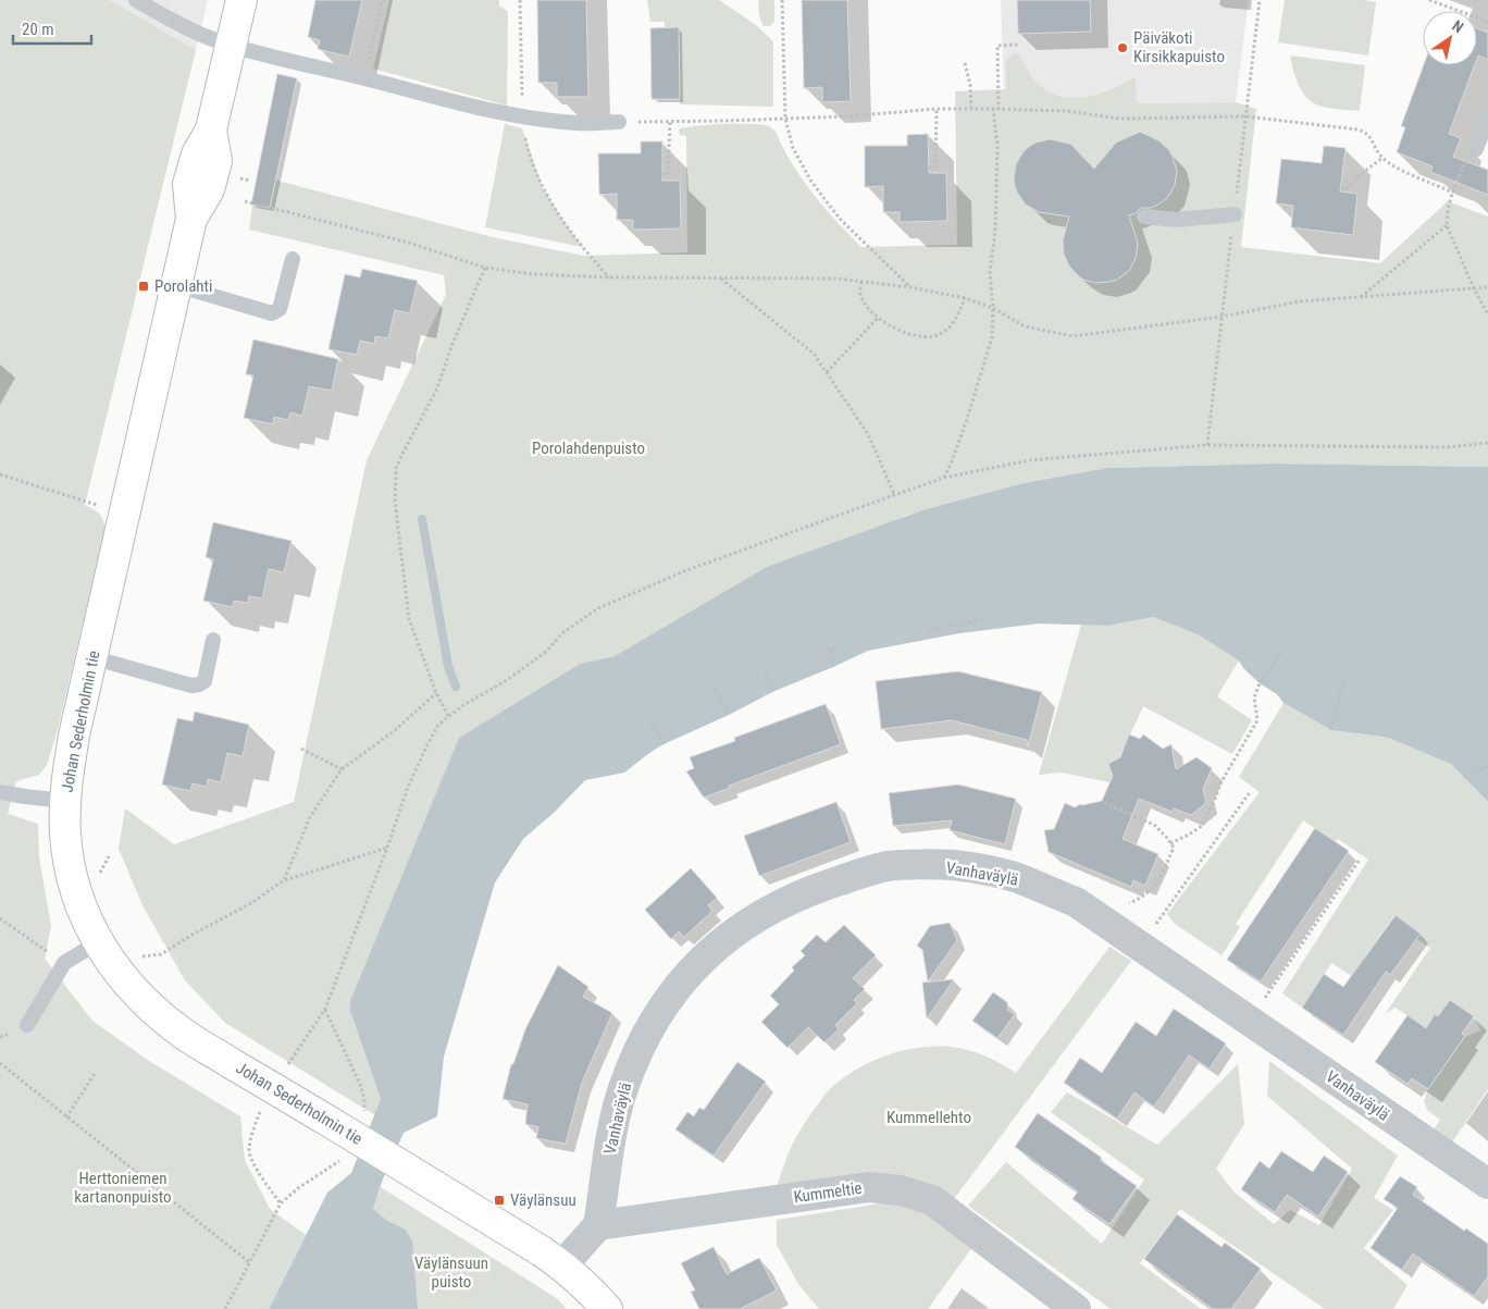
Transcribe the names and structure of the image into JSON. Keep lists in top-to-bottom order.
{
  "streets": {
    "street": ["Johan Sederholmin tie", "Vanhaväylä", "Kummeltie"]
  },
  "crossings": [
    ["Vanhaväylä", "Kummeltie"]
  ],
  "parks": [
    "Porolahdenpuisto",
    "Kummellehto",
    "Herttoniemen kartanonpuisto",
    "Väylänsuun puisto"
  ],
  "places": {
    "other": ["Päiväkoti Kirsikkapuisto"],
    "transit": ["Porolahti", "Väylänsuu"]
  },
  "scale_bar": "20 m",
  "north": "top right"
}
